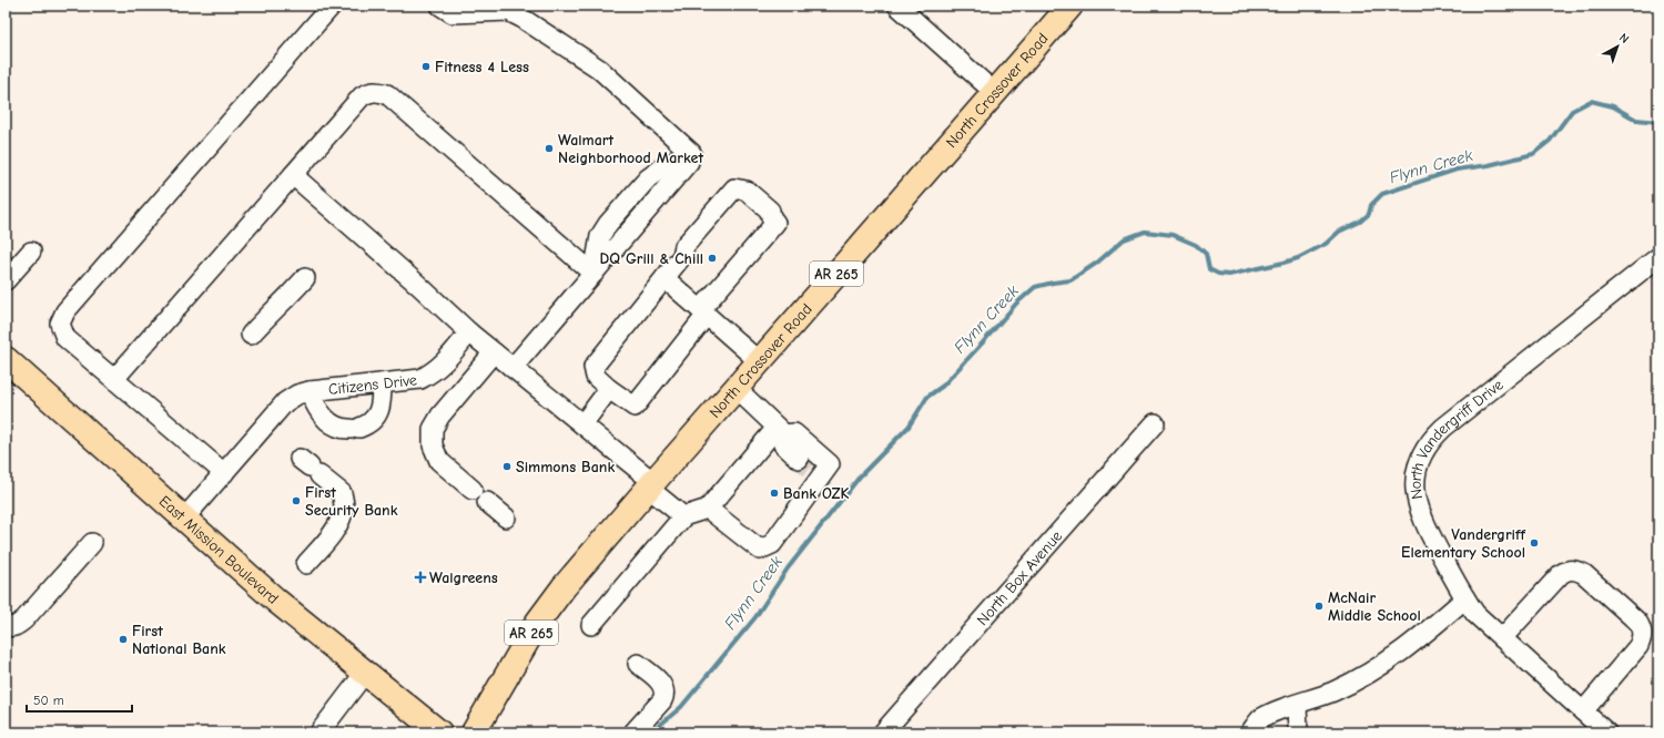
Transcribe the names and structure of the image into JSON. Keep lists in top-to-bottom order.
{
  "streets": {
    "main road": ["North Crossover Road", "AR 265", "East Mission Boulevard"],
    "street": ["Citizens Drive", "North Vandergriff Drive", "North Box Avenue"]
  },
  "crossings": [
    ["Citizens Drive", "East Mission Boulevard"]
  ],
  "water": ["Flynn Creek"],
  "places": {
    "other": [
      "Fitness 4 Less",
      "Walmart Neighborhood Market",
      "DQ Grill & Chill",
      "Simmons Bank",
      "Bank OZK",
      "First Security Bank",
      "Vandergriff Elementary School",
      "McNair Middle School",
      "First National Bank"
    ],
    "health": ["Walgreens"]
  },
  "scale_bar": "50 m",
  "north": "top right"
}
